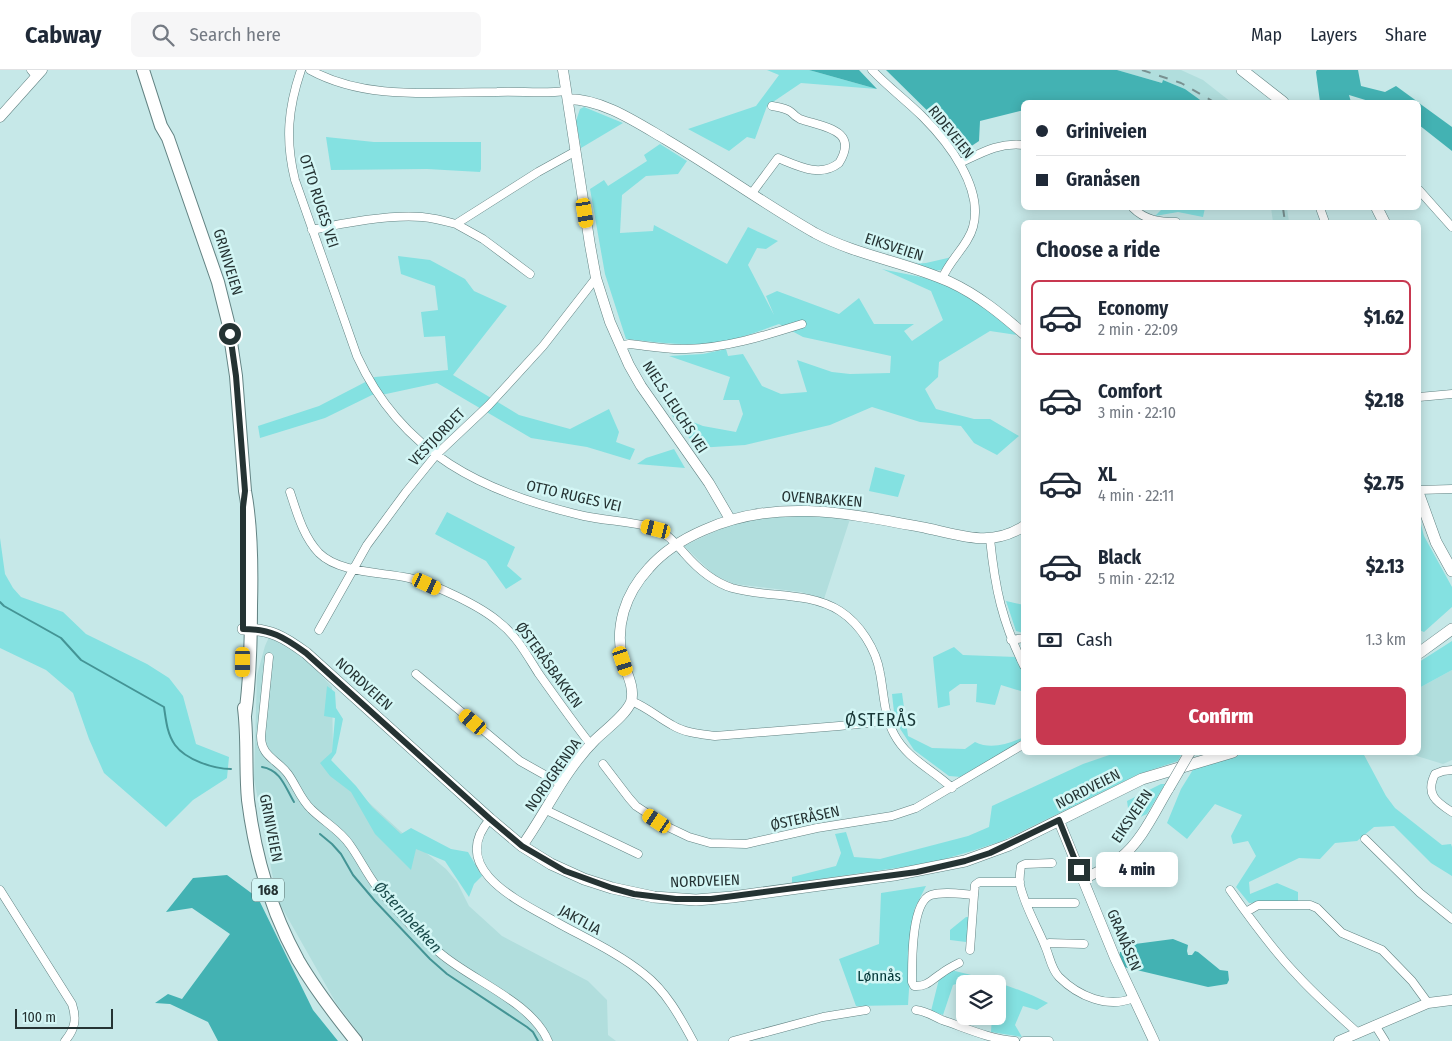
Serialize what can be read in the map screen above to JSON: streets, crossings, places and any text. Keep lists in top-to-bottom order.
{
  "streets": {
    "main road": ["GRINIVEIEN", "NORDVEIEN", "168"],
    "street": [
      "RIDEVEIEN",
      "OTTO RUGES VEI",
      "EIKSVEIEN",
      "NIELS LEUCHS VEI",
      "VESTJORDET",
      "OVENBAKKEN",
      "ØSTERÅSBAKKEN",
      "NORDGRENDA",
      "ØSTERÅSEN",
      "JAKTLIA",
      "GRANÅSEN"
    ]
  },
  "crossings": [
    ["RIDEVEIEN", "EIKSVEIEN"],
    ["OTTO RUGES VEI", "VESTJORDET"],
    ["OTTO RUGES VEI", "OVENBAKKEN"],
    ["OTTO RUGES VEI", "ØSTERÅSEN"],
    ["EIKSVEIEN", "NIELS LEUCHS VEI"],
    ["EIKSVEIEN", "GRANÅSEN"],
    ["GRINIVEIEN", "NORDVEIEN"],
    ["NIELS LEUCHS VEI", "VESTJORDET"],
    ["NIELS LEUCHS VEI", "OVENBAKKEN"],
    ["VESTJORDET", "ØSTERÅSBAKKEN"],
    ["OVENBAKKEN", "NORDGRENDA"],
    ["ØSTERÅSBAKKEN", "NORDGRENDA"],
    ["NORDVEIEN", "NORDGRENDA"],
    ["NORDVEIEN", "JAKTLIA"],
    ["NORDVEIEN", "GRANÅSEN"]
  ],
  "districts": ["ØSTERÅS"],
  "water": ["Østernbekken"],
  "parks": ["Lønnås"],
  "scale_bar": "100 m",
  "page": {
    "header": "Cabway",
    "search": "Search here",
    "nav": ["Map", "Layers", "Share"],
    "banner": ["Griniveien", "Granåsen"],
    "heading": "Choose a ride",
    "list": [
      {
        "name": "Economy",
        "note": "2 min · 22:09",
        "value": "$1.62"
      },
      {
        "name": "Comfort",
        "note": "3 min · 22:10",
        "value": "$2.18"
      },
      {
        "name": "XL",
        "note": "4 min · 22:11",
        "value": "$2.75"
      },
      {
        "name": "Black",
        "note": "5 min · 22:12",
        "value": "$2.13"
      }
    ],
    "pay": ["Cash", "1.3 km"],
    "buttons": "Confirm",
    "bubble": "4 min",
    "scale": "100 m"
  }
}
